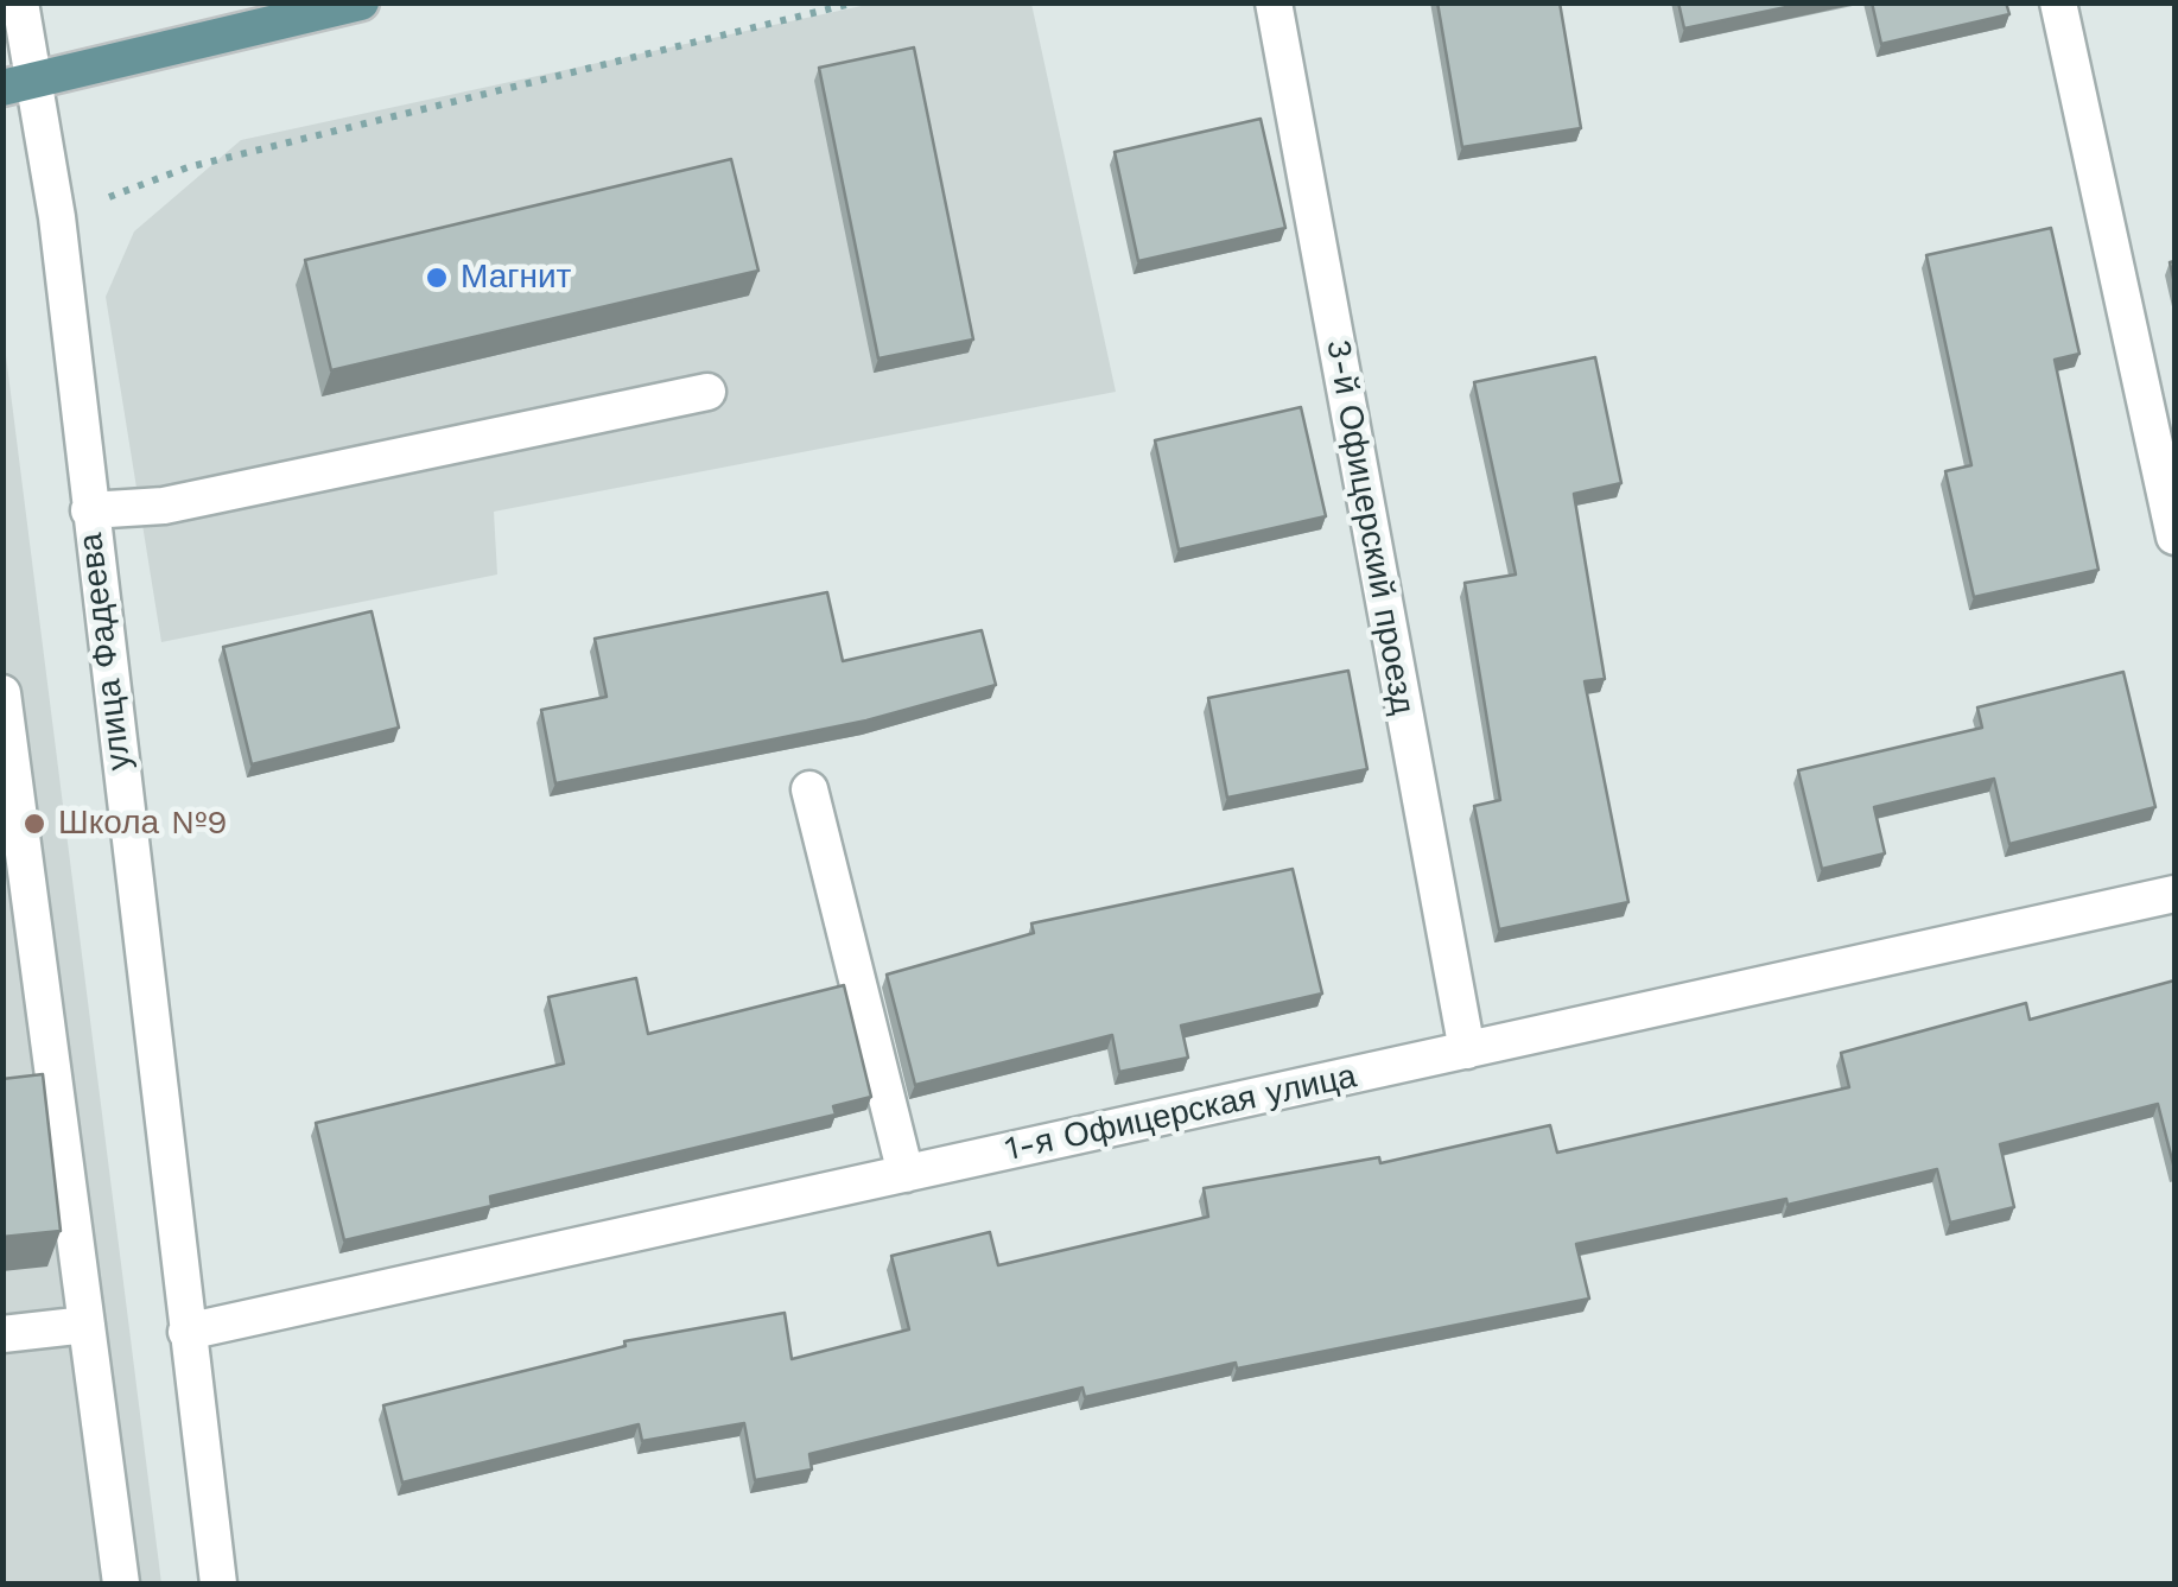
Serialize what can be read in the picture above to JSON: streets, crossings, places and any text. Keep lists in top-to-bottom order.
{
  "streets": {
    "street": ["3-й Офицерский проезд", "улица Фадеева", "1-я Офицерская улица"]
  },
  "crossings": [
    ["3-й Офицерский проезд", "1-я Офицерская улица"],
    ["улица Фадеева", "1-я Офицерская улица"]
  ],
  "places": ["Магнит", "Школа №9"]
}
